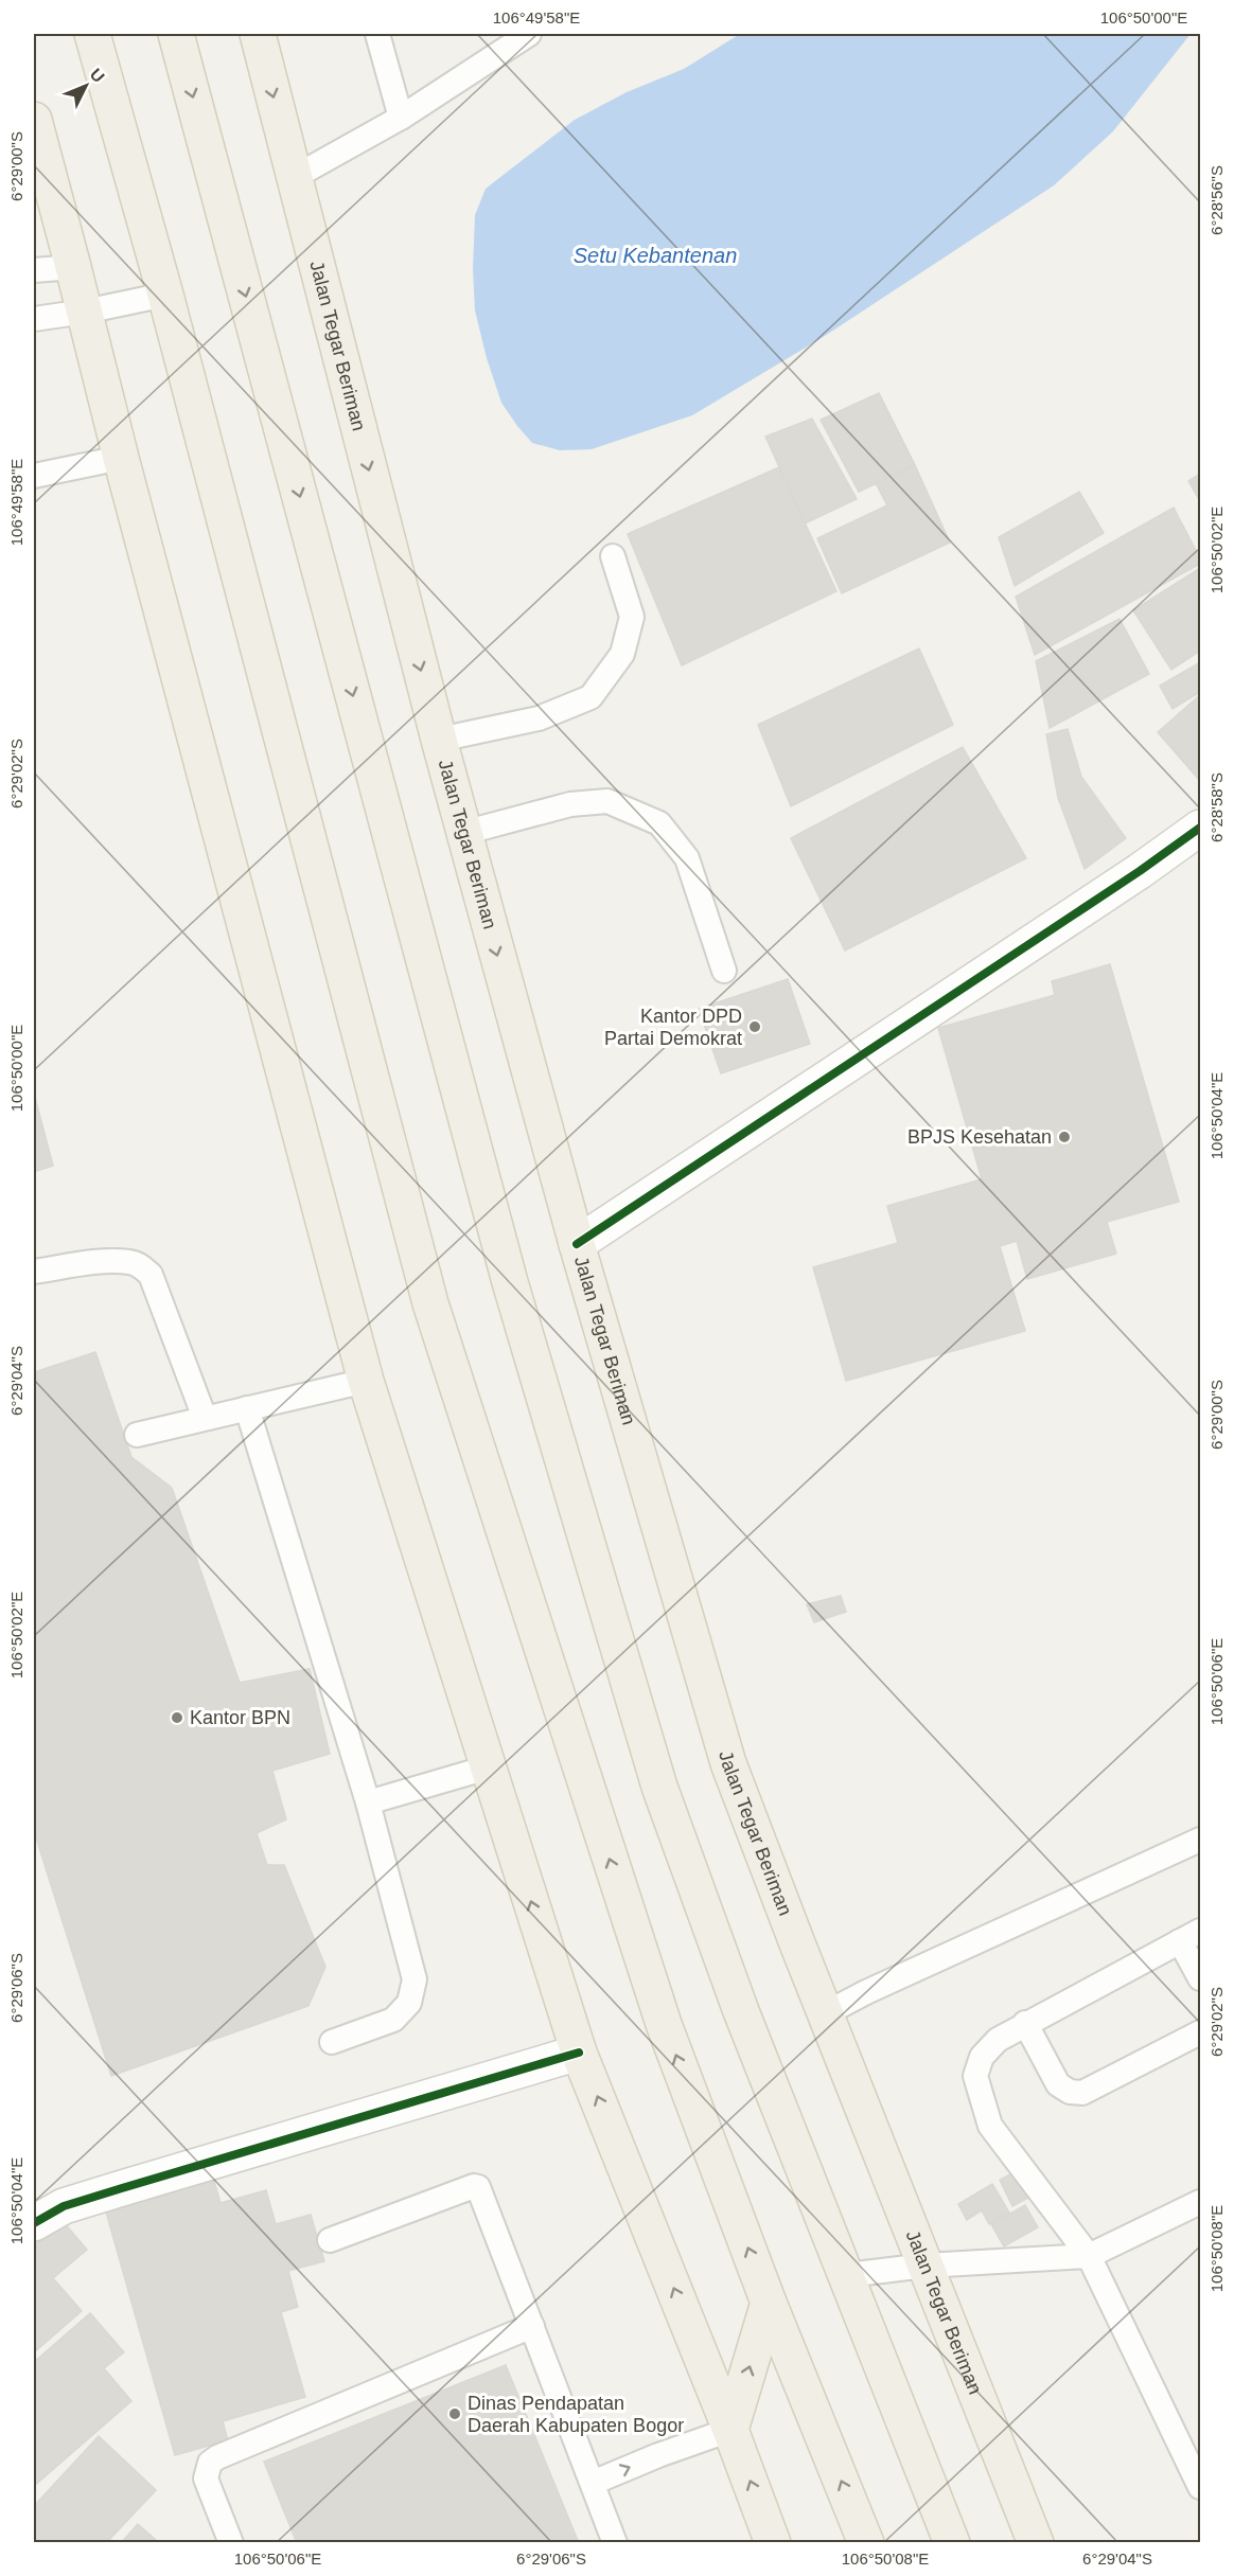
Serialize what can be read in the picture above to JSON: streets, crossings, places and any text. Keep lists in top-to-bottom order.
{
  "streets": {
    "main road": ["Jalan Tegar Beriman"]
  },
  "water": ["Setu Kebantenan"],
  "places": [
    "Kantor DPD Partai Demokrat",
    "BPJS Kesehatan",
    "Kantor BPN",
    "Dinas Pendapatan Daerah Kabupaten Bogor"
  ],
  "north": "top right",
  "coordinates": [
    "106°49'58\"E",
    "106°50'00\"E",
    "6°29'00\"S",
    "6°28'56\"S",
    "106°50'02\"E",
    "6°29'02\"S",
    "6°28'58\"S",
    "106°50'04\"E",
    "6°29'04\"S",
    "106°50'06\"E",
    "6°29'06\"S",
    "106°50'08\"E"
  ]
}
